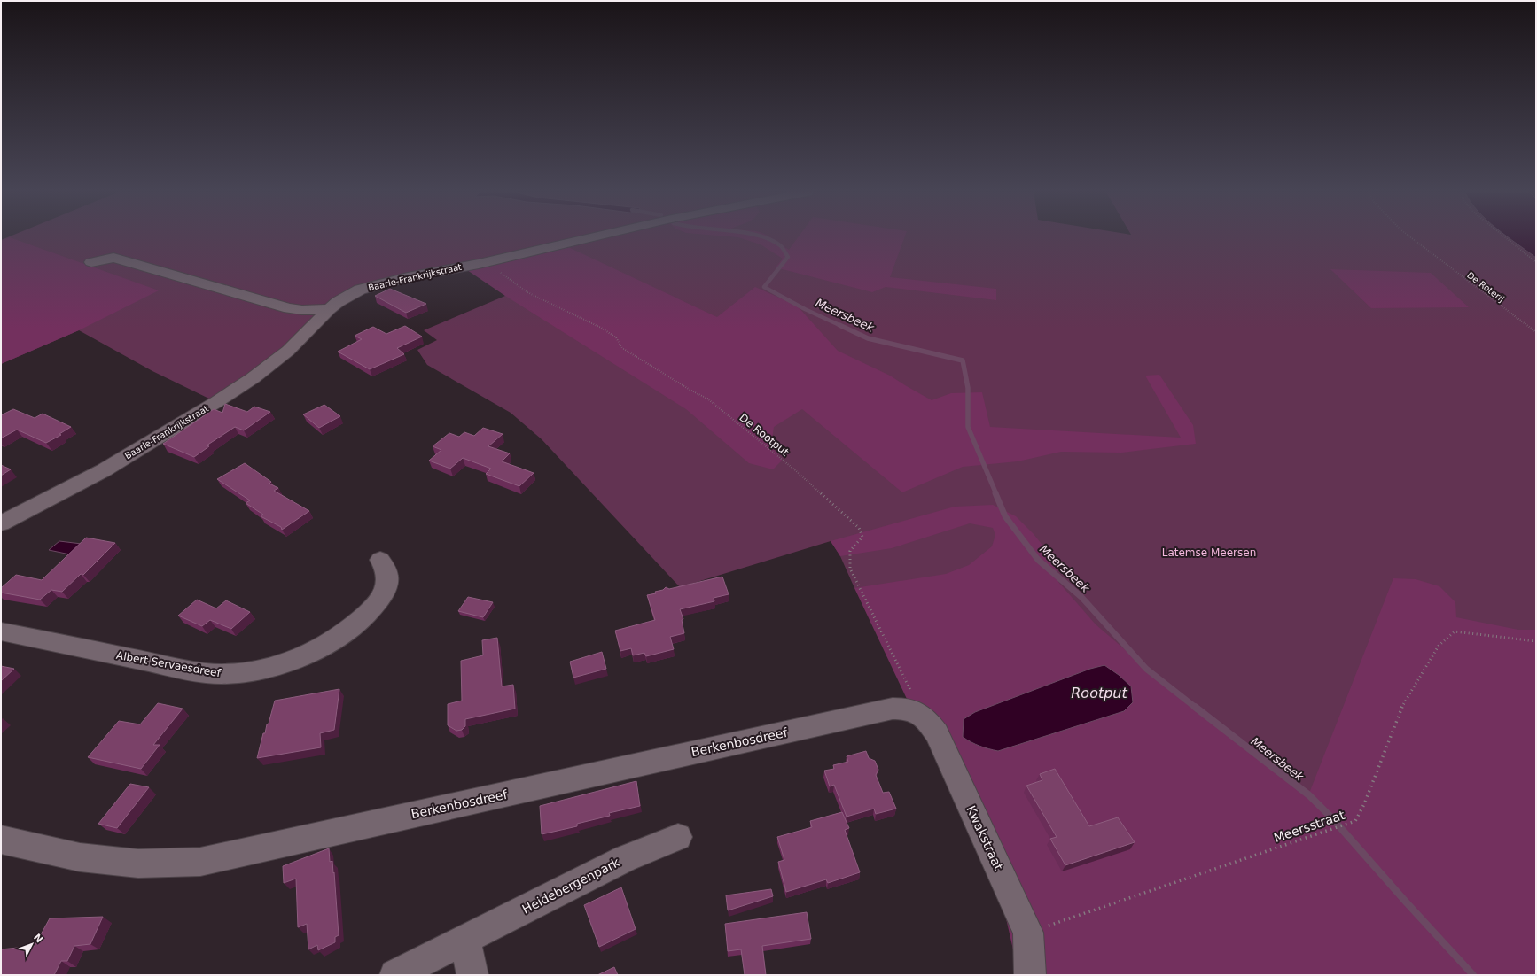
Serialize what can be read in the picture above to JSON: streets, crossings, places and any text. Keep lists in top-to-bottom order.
{
  "streets": {
    "street": [
      "Baarle-Frankrijkstraat",
      "Albert Servaesdreef",
      "Berkenbosdreef",
      "Kwakstraat",
      "Heidebergenpark"
    ],
    "path": ["De Roterij", "De Rootput", "Meersstraat"]
  },
  "crossings": [
    ["Baarle-Frankrijkstraat", "De Rootput"],
    ["De Rootput", "Berkenbosdreef"],
    ["De Rootput", "Kwakstraat"],
    ["Berkenbosdreef", "Kwakstraat"],
    ["Meersstraat", "Kwakstraat"]
  ],
  "water": ["Meersbeek", "Rootput"],
  "parks": ["Latemse Meersen"],
  "north": "top right"
}
